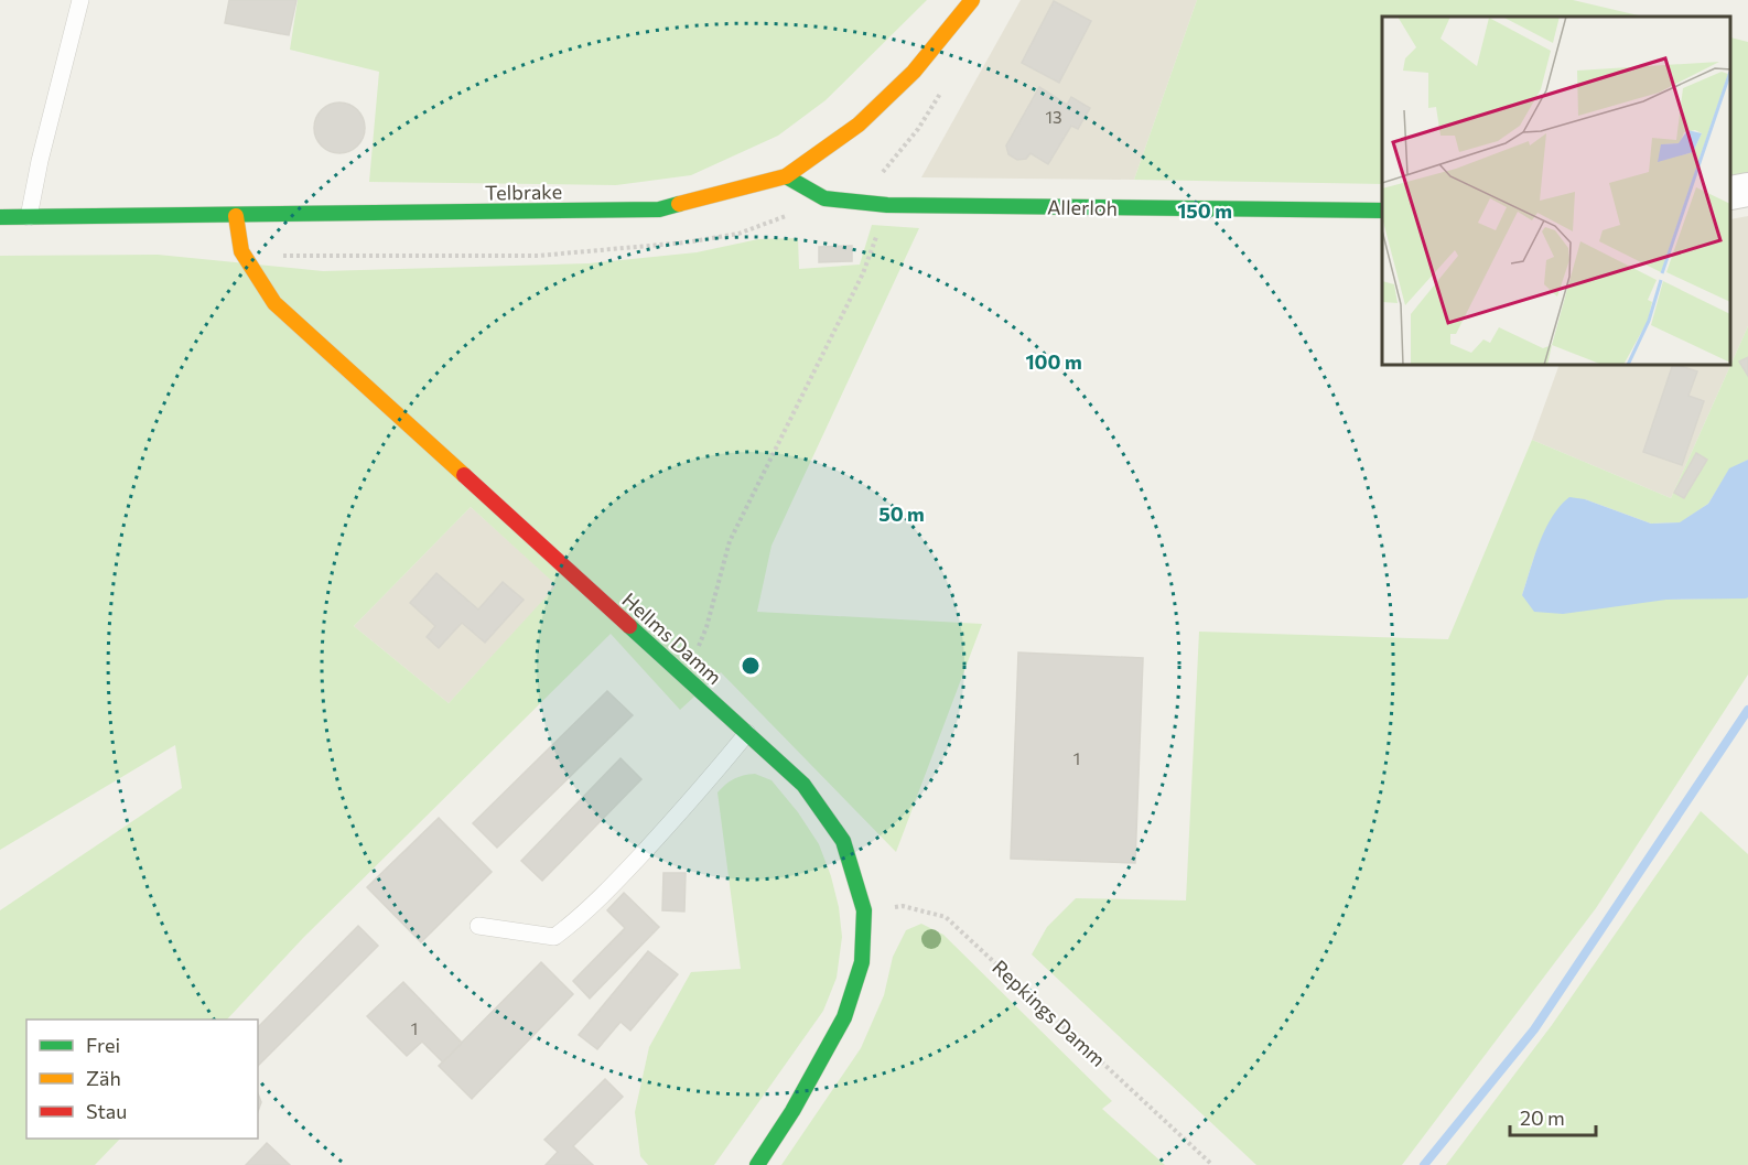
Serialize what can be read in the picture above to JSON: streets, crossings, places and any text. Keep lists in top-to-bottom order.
{
  "streets": {
    "street": ["Telbrake", "Allerloh", "Hellms Damm"],
    "path": ["Repkings Damm"]
  },
  "crossings": [
    ["Telbrake", "Allerloh"],
    ["Telbrake", "Hellms Damm"],
    ["Hellms Damm", "Repkings Damm"]
  ],
  "house_numbers": ["13", "1", "1"],
  "legend": ["Frei", "Zäh", "Stau"],
  "scale_bar": "20 m",
  "rings": ["150 m", "100 m", "50 m"]
}
